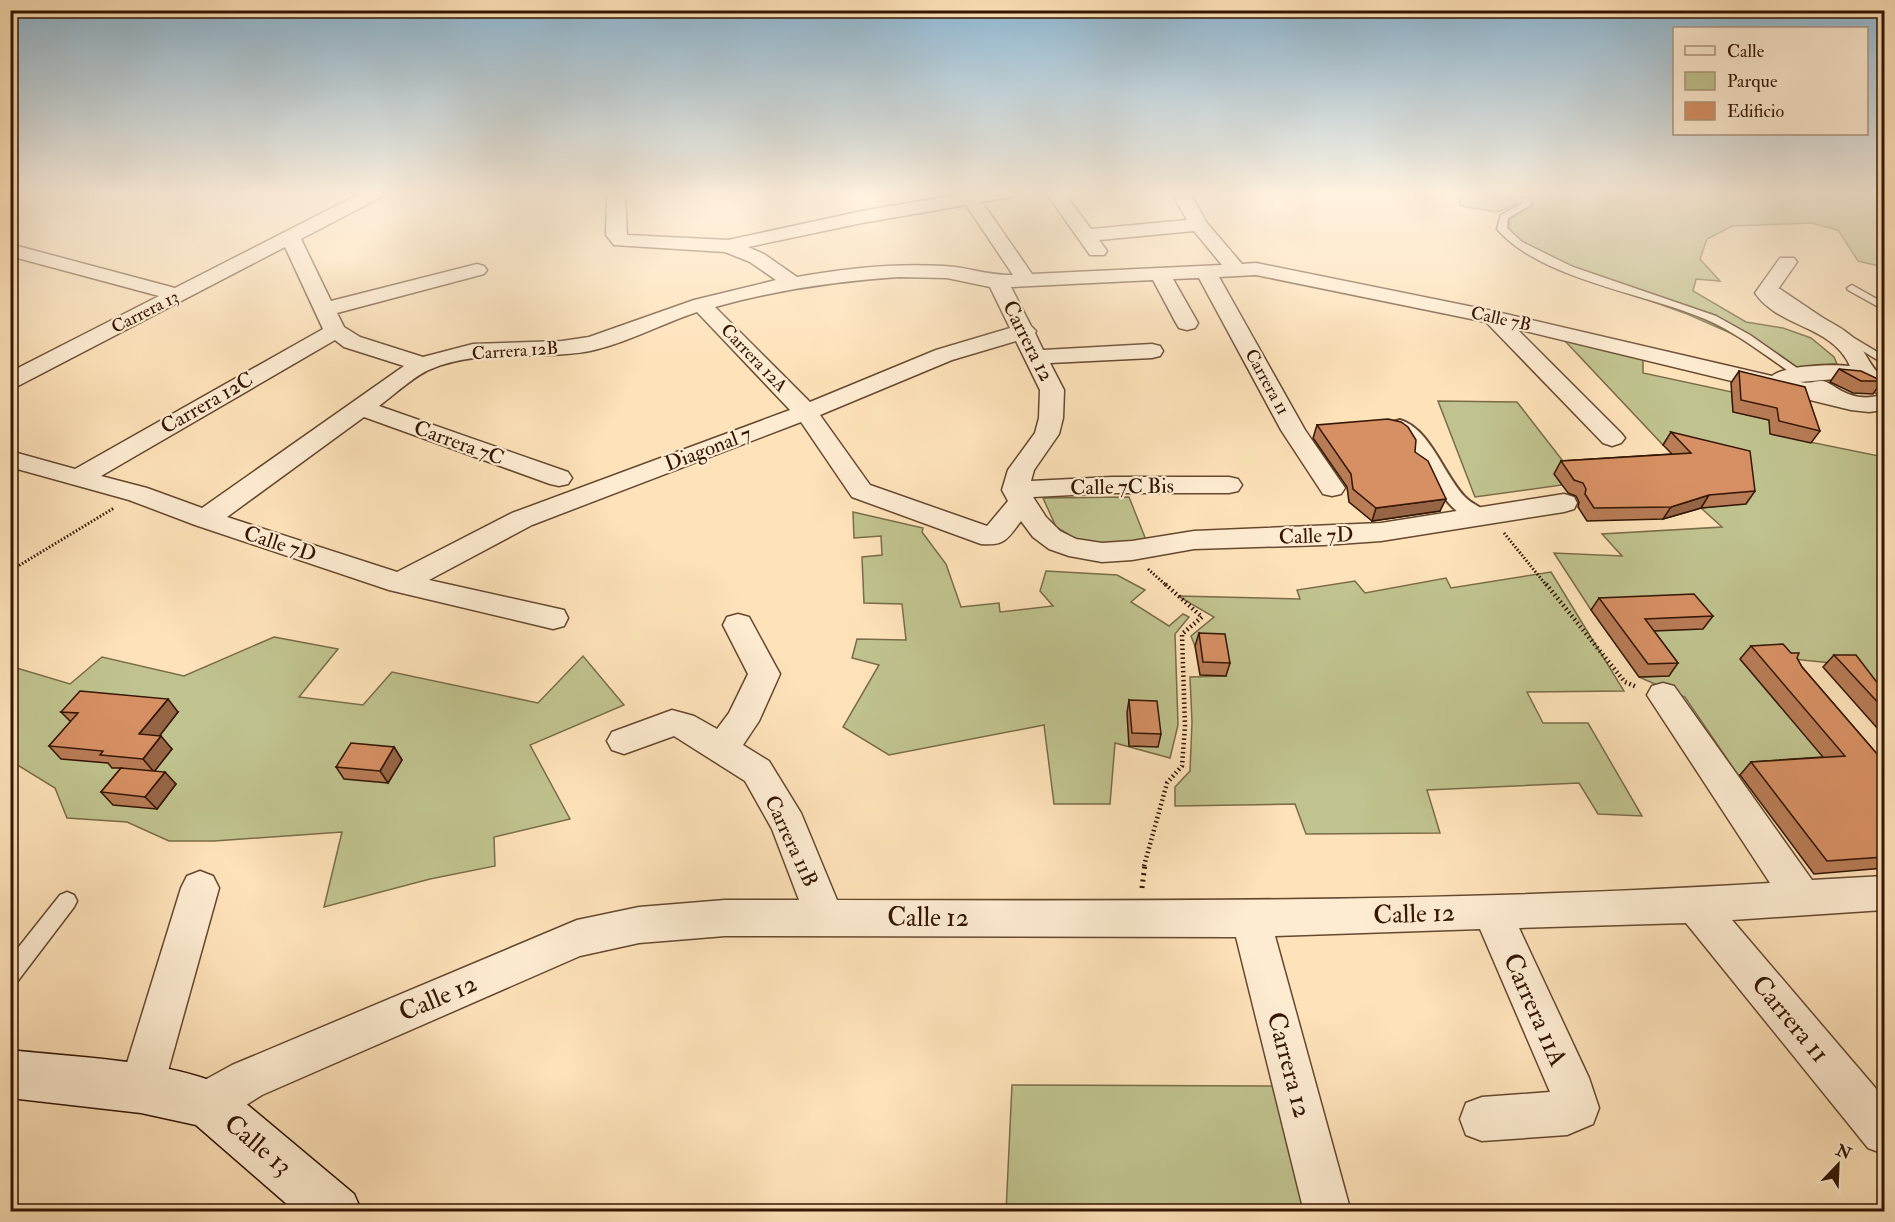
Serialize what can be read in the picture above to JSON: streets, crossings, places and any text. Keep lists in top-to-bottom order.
{
  "streets": {
    "main road": ["Calle 13"],
    "street": [
      "Carrera 13",
      "Calle 7B",
      "Carrera 12",
      "Carrera 12B",
      "Carrera 12A",
      "Carrera 11",
      "Carrera 12C",
      "Carrera 7C",
      "Diagonal 7",
      "Calle 7C Bis",
      "Calle 7D",
      "Carrera 11B",
      "Calle 12",
      "Carrera 11A"
    ]
  },
  "crossings": [
    ["Calle 7B", "Carrera 12"],
    ["Calle 7B", "Carrera 12B"],
    ["Calle 7B", "Carrera 11"],
    ["Carrera 12", "Carrera 12B"],
    ["Carrera 12", "Carrera 12A"],
    ["Carrera 12", "Diagonal 7"],
    ["Carrera 12", "Calle 7C Bis"],
    ["Carrera 12", "Calle 7D"],
    ["Carrera 12", "Calle 12"],
    ["Carrera 12B", "Carrera 12A"],
    ["Carrera 12B", "Carrera 7C"],
    ["Carrera 12B", "Calle 7D"],
    ["Carrera 12A", "Diagonal 7"],
    ["Carrera 11", "Calle 12"],
    ["Carrera 12C", "Calle 7D"],
    ["Diagonal 7", "Calle 7D"],
    ["Calle 7C Bis", "Calle 7D"],
    ["Carrera 11B", "Calle 12"],
    ["Calle 12", "Carrera 11A"],
    ["Calle 12", "Calle 13"]
  ],
  "legend": ["Calle", "Parque", "Edificio"],
  "north": "top right"
}
